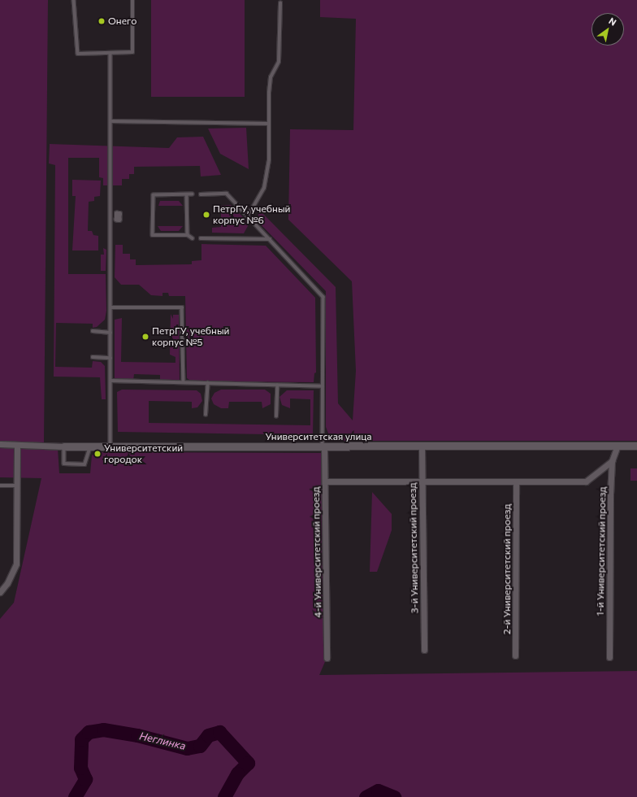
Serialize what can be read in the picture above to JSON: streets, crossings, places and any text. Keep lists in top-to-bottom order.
{
  "streets": {
    "street": [
      "Университетская улица",
      "3-й Университетский проезд",
      "1-й Университетский проезд",
      "4-й Университетский проезд",
      "2-й Университетский проезд"
    ]
  },
  "crossings": [
    ["Университетская улица", "3-й Университетский проезд"],
    ["Университетская улица", "1-й Университетский проезд"],
    ["Университетская улица", "4-й Университетский проезд"]
  ],
  "water": ["Неглинка"],
  "places": [
    "Онего",
    "ПетрГУ, учебный корпус №6",
    "ПетрГУ, учебный корпус №5",
    "Университетский городок"
  ],
  "north": "top right"
}
